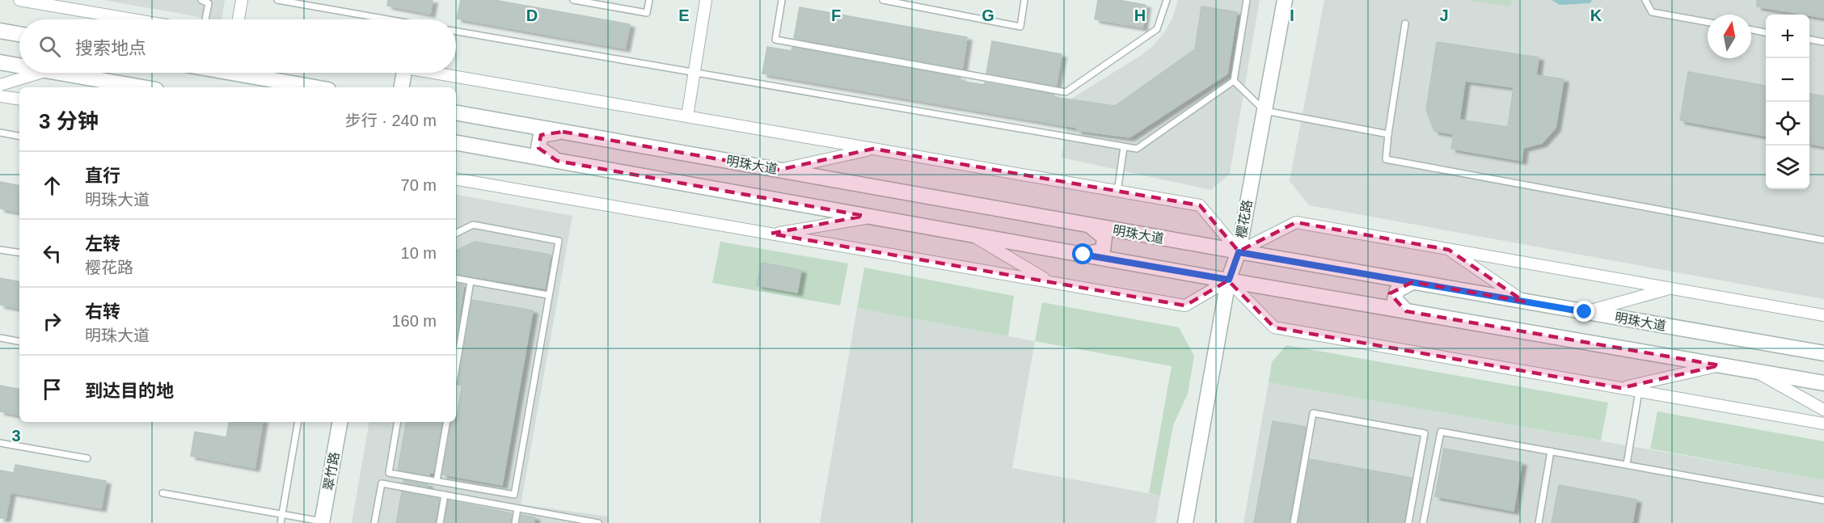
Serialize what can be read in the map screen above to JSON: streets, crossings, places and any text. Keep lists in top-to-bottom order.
{
  "streets": {
    "main road": ["明珠大道", "樱花路", "翠竹路"]
  },
  "crossings": [
    ["明珠大道", "樱花路"]
  ],
  "north": "top",
  "page": {
    "map_buttons": ["+", "−"],
    "search": "搜索地点",
    "heading": ["3 分钟", "步行 · 240 m"],
    "list": [
      ["直行", "明珠大道", "70 m"],
      ["左转", "樱花路", "10 m"],
      ["右转", "明珠大道", "160 m"],
      "到达目的地"
    ]
  },
  "grid": {
    "columns": [
      "D",
      "E",
      "F",
      "G",
      "H",
      "I",
      "J",
      "K"
    ],
    "rows": ["3"]
  }
}
